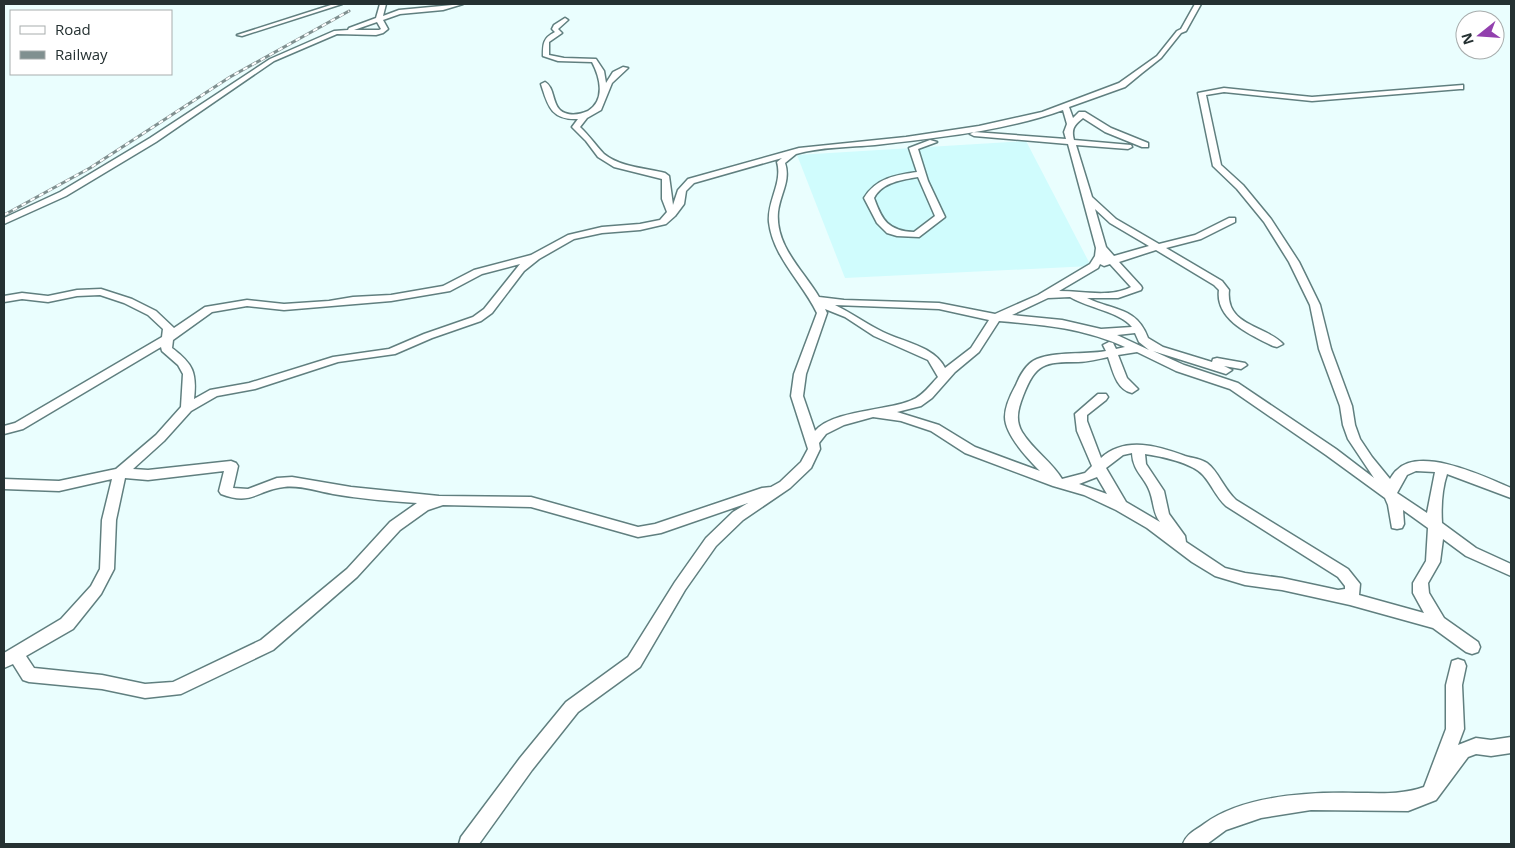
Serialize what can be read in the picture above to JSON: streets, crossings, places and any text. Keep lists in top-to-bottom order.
{
  "legend": ["Road", "Railway"],
  "north": "left"
}
